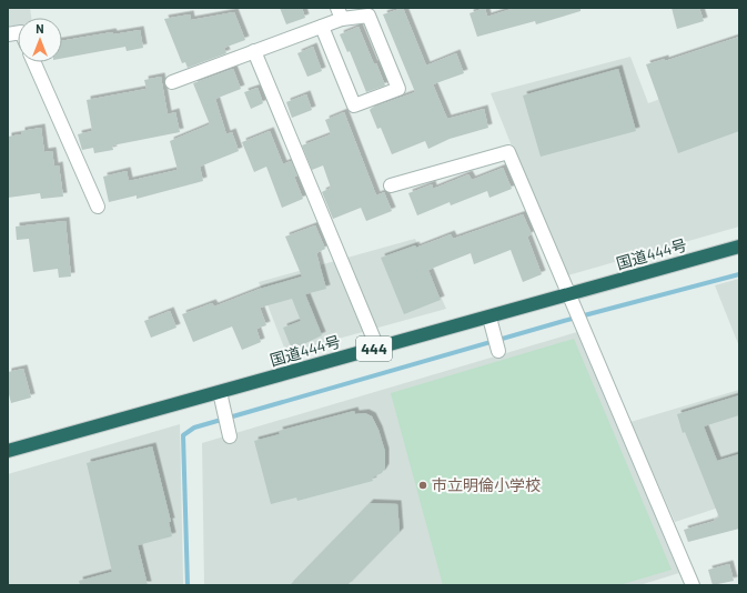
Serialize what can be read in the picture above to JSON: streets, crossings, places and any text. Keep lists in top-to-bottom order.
{
  "streets": {
    "highway": ["国道444号", "444"]
  },
  "places": ["市立明倫小学校"],
  "north": "top"
}
